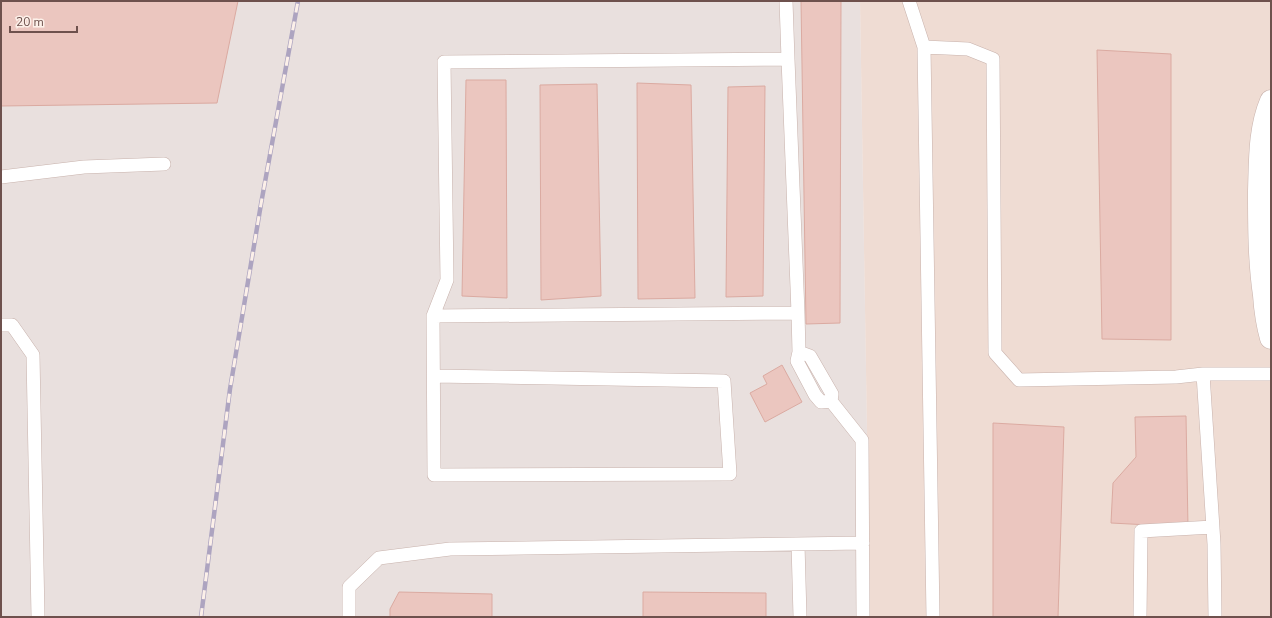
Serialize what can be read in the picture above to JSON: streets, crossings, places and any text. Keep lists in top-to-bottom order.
{
  "scale_bar": "20 m"
}
